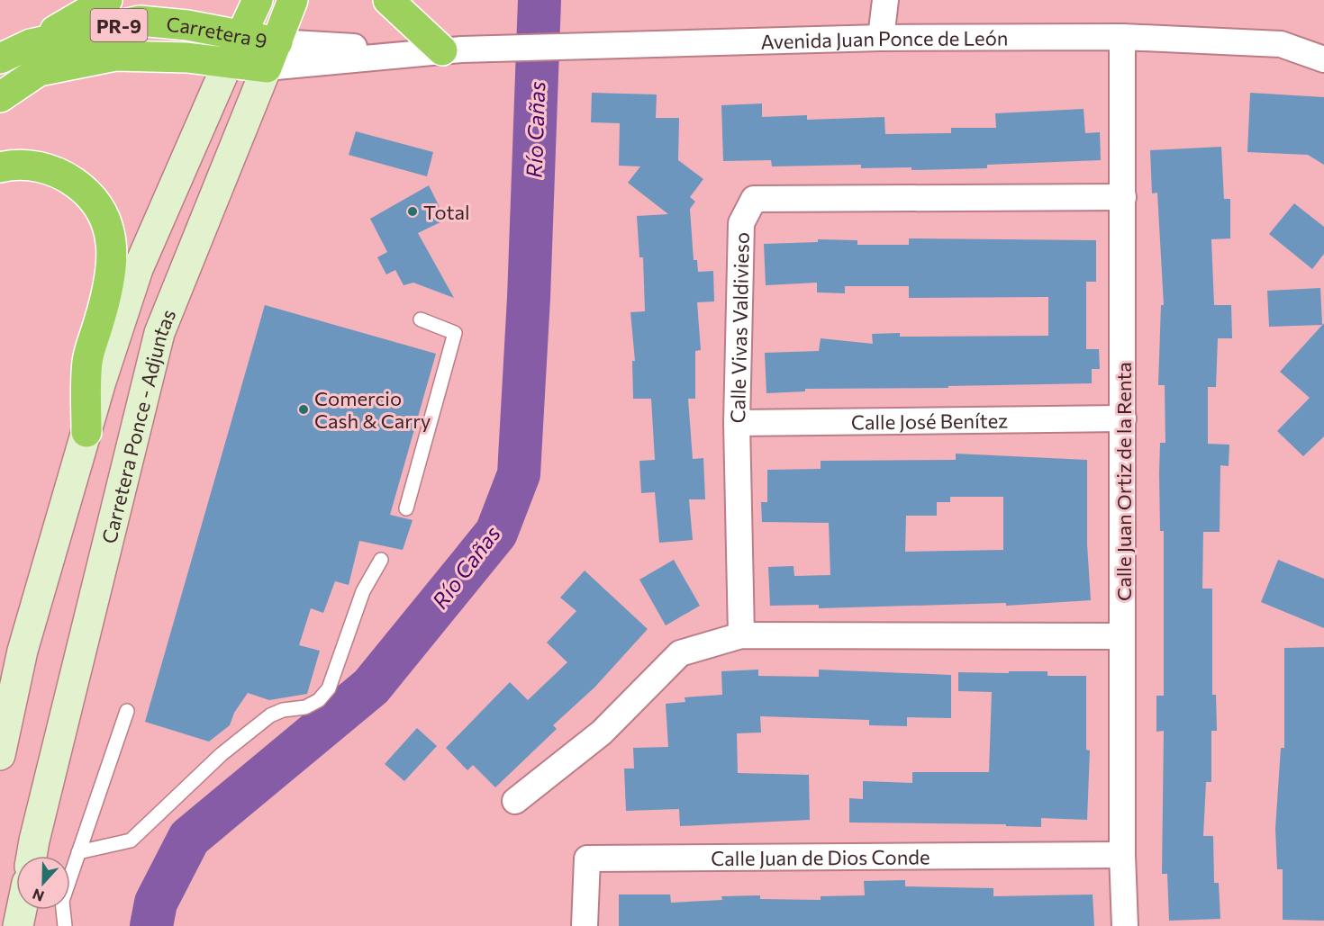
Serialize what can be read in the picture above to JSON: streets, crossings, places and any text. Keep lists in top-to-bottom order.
{
  "streets": {
    "highway": ["PR-9", "Carretera 9", "Carretera Ponce - Adjuntas"],
    "street": [
      "Avenida Juan Ponce de León",
      "Calle Vivas Valdivieso",
      "Calle José Benítez",
      "Calle Juan Ortiz de la Renta",
      "Calle Juan de Dios Conde"
    ]
  },
  "crossings": [
    ["Carretera 9", "Avenida Juan Ponce de León"],
    ["Carretera 9", "Carretera Ponce - Adjuntas"],
    ["Avenida Juan Ponce de León", "Carretera Ponce - Adjuntas"],
    ["Avenida Juan Ponce de León", "Calle Juan Ortiz de la Renta"],
    ["Calle Vivas Valdivieso", "Calle José Benítez"],
    ["Calle Vivas Valdivieso", "Calle Juan Ortiz de la Renta"],
    ["Calle José Benítez", "Calle Juan Ortiz de la Renta"],
    ["Calle Juan Ortiz de la Renta", "Calle Juan de Dios Conde"]
  ],
  "water": ["Río Cañas"],
  "places": ["Total", "Comercio Cash & Carry"],
  "north": "bottom"
}
